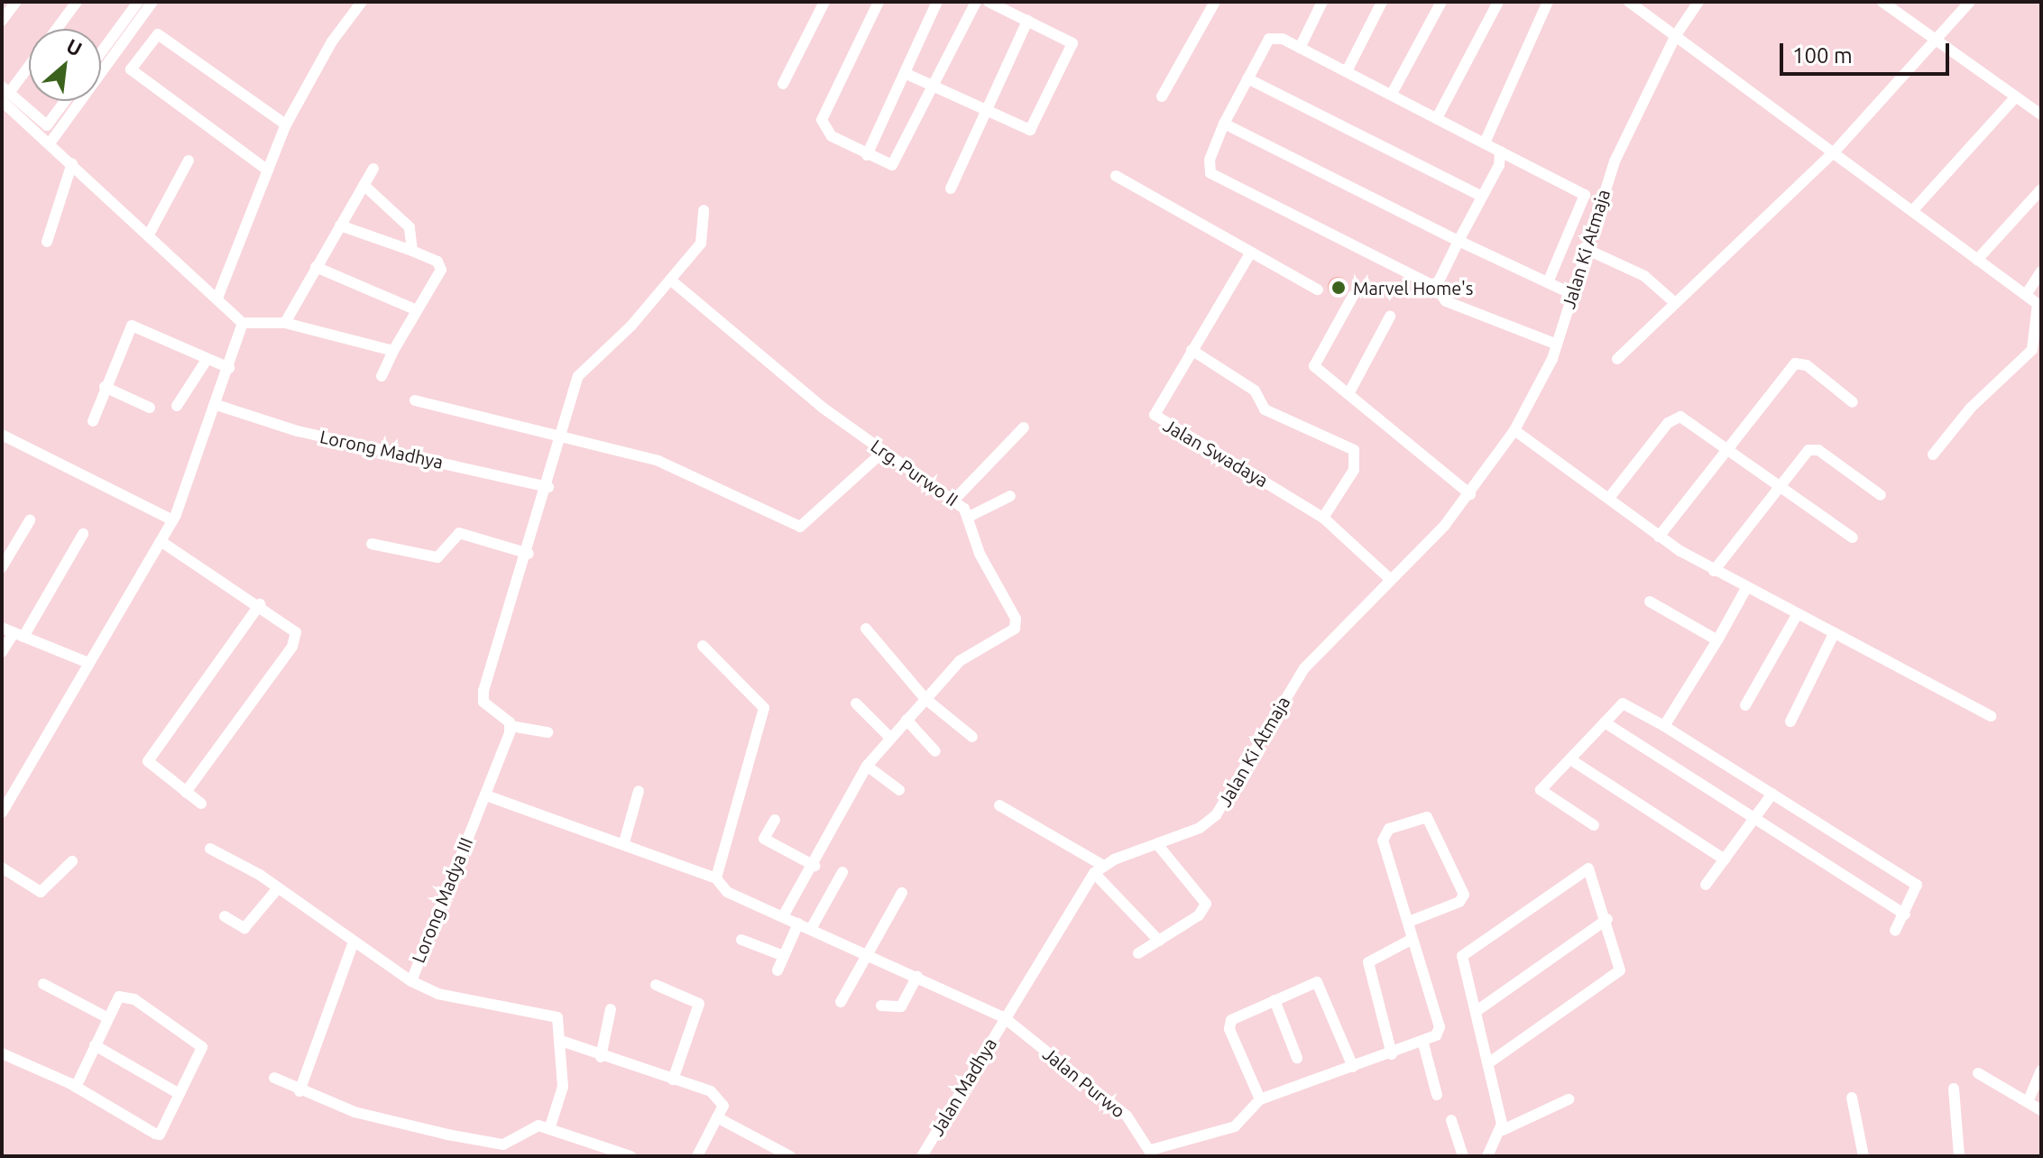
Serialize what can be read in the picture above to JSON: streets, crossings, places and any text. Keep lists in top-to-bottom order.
{
  "streets": {
    "street": [
      "Jalan Ki Atmaja",
      "Lorong Madhya",
      "Jalan Swadaya",
      "Lrg. Purwo II",
      "Lorong Madya III",
      "Jalan Purwo",
      "Jalan Madhya"
    ]
  },
  "crossings": [
    ["Jalan Ki Atmaja", "Jalan Swadaya"],
    ["Jalan Purwo", "Jalan Madhya"]
  ],
  "places": ["Marvel Home's"],
  "scale_bar": "100 m",
  "north": "top right"
}
